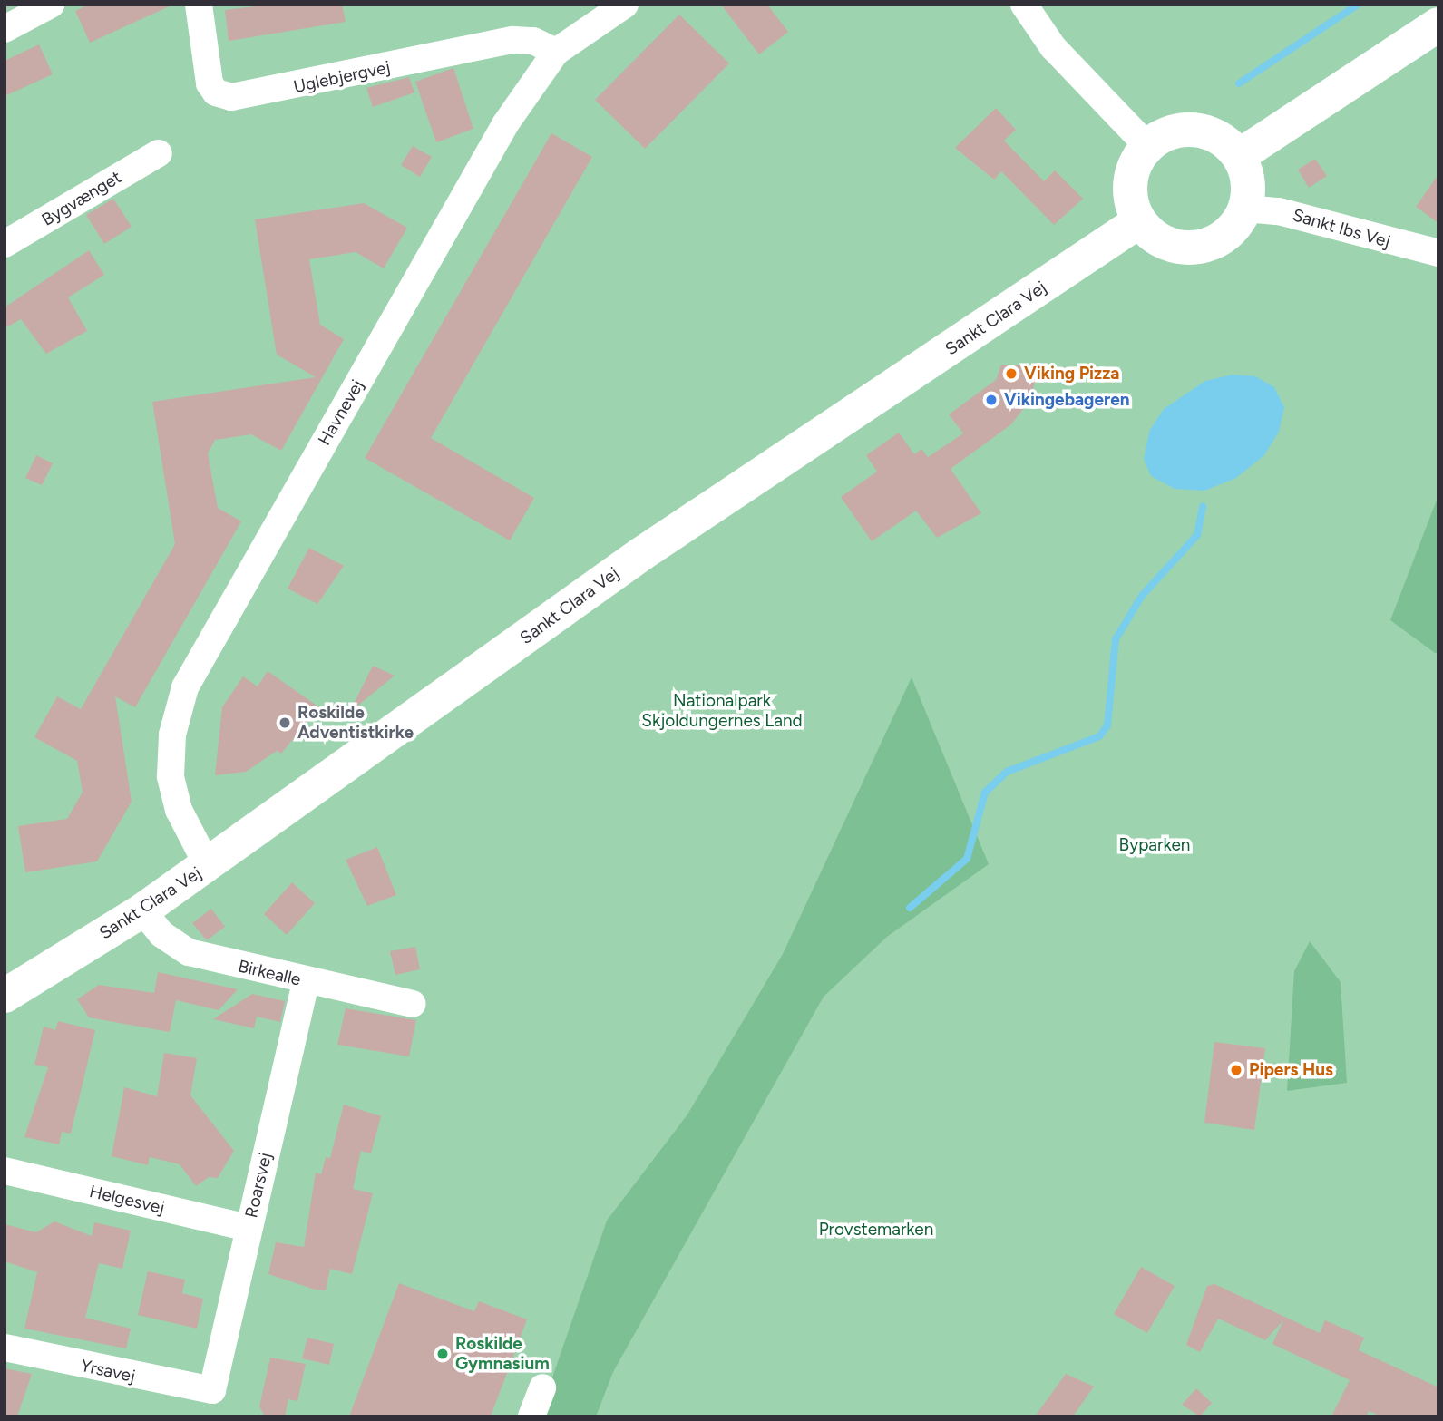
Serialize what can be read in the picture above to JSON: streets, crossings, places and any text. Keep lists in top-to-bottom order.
{
  "streets": {
    "main road": ["Sankt Clara Vej"],
    "street": [
      "Uglebjergvej",
      "Bygvænget",
      "Sankt Ibs Vej",
      "Havnevej",
      "Birkealle",
      "Roarsvej",
      "Helgesvej",
      "Yrsavej"
    ]
  },
  "crossings": [
    ["Uglebjergvej", "Havnevej"],
    ["Sankt Ibs Vej", "Sankt Clara Vej"],
    ["Sankt Clara Vej", "Havnevej"],
    ["Sankt Clara Vej", "Birkealle"],
    ["Birkealle", "Roarsvej"],
    ["Roarsvej", "Helgesvej"],
    ["Roarsvej", "Yrsavej"]
  ],
  "parks": ["Nationalpark Skjoldungernes Land", "Byparken", "Provstemarken"],
  "places": [
    "Viking Pizza",
    "Vikingebageren",
    "Roskilde Adventistkirke",
    "Pipers Hus",
    "Roskilde Gymnasium"
  ]
}
